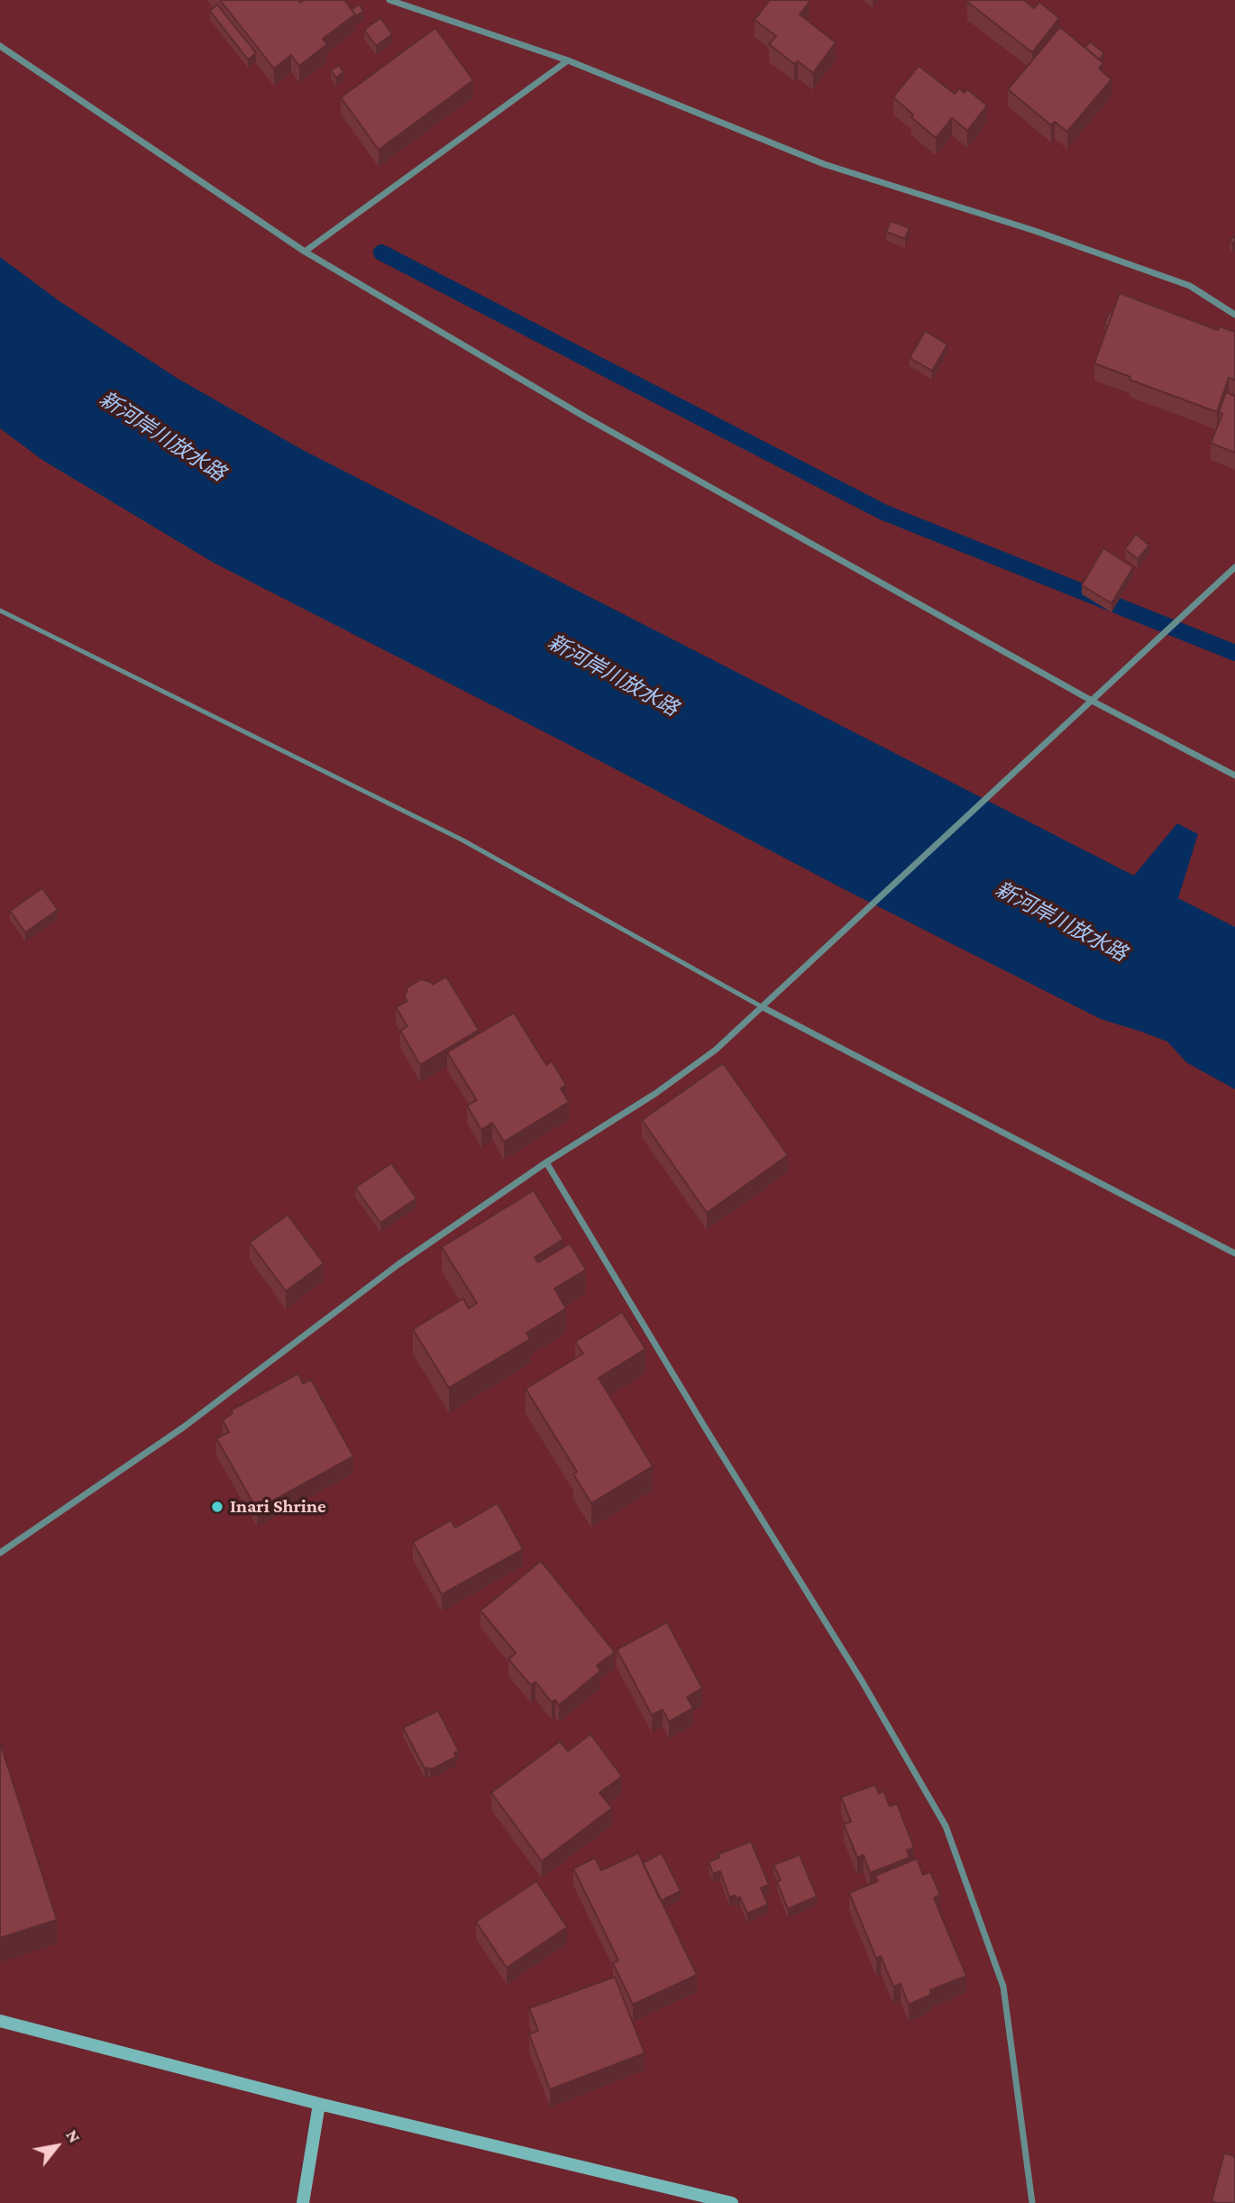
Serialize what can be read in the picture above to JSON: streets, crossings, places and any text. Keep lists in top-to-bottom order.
{
  "water": ["新河岸川放水路"],
  "places": ["Inari Shrine"],
  "north": "top right"
}
